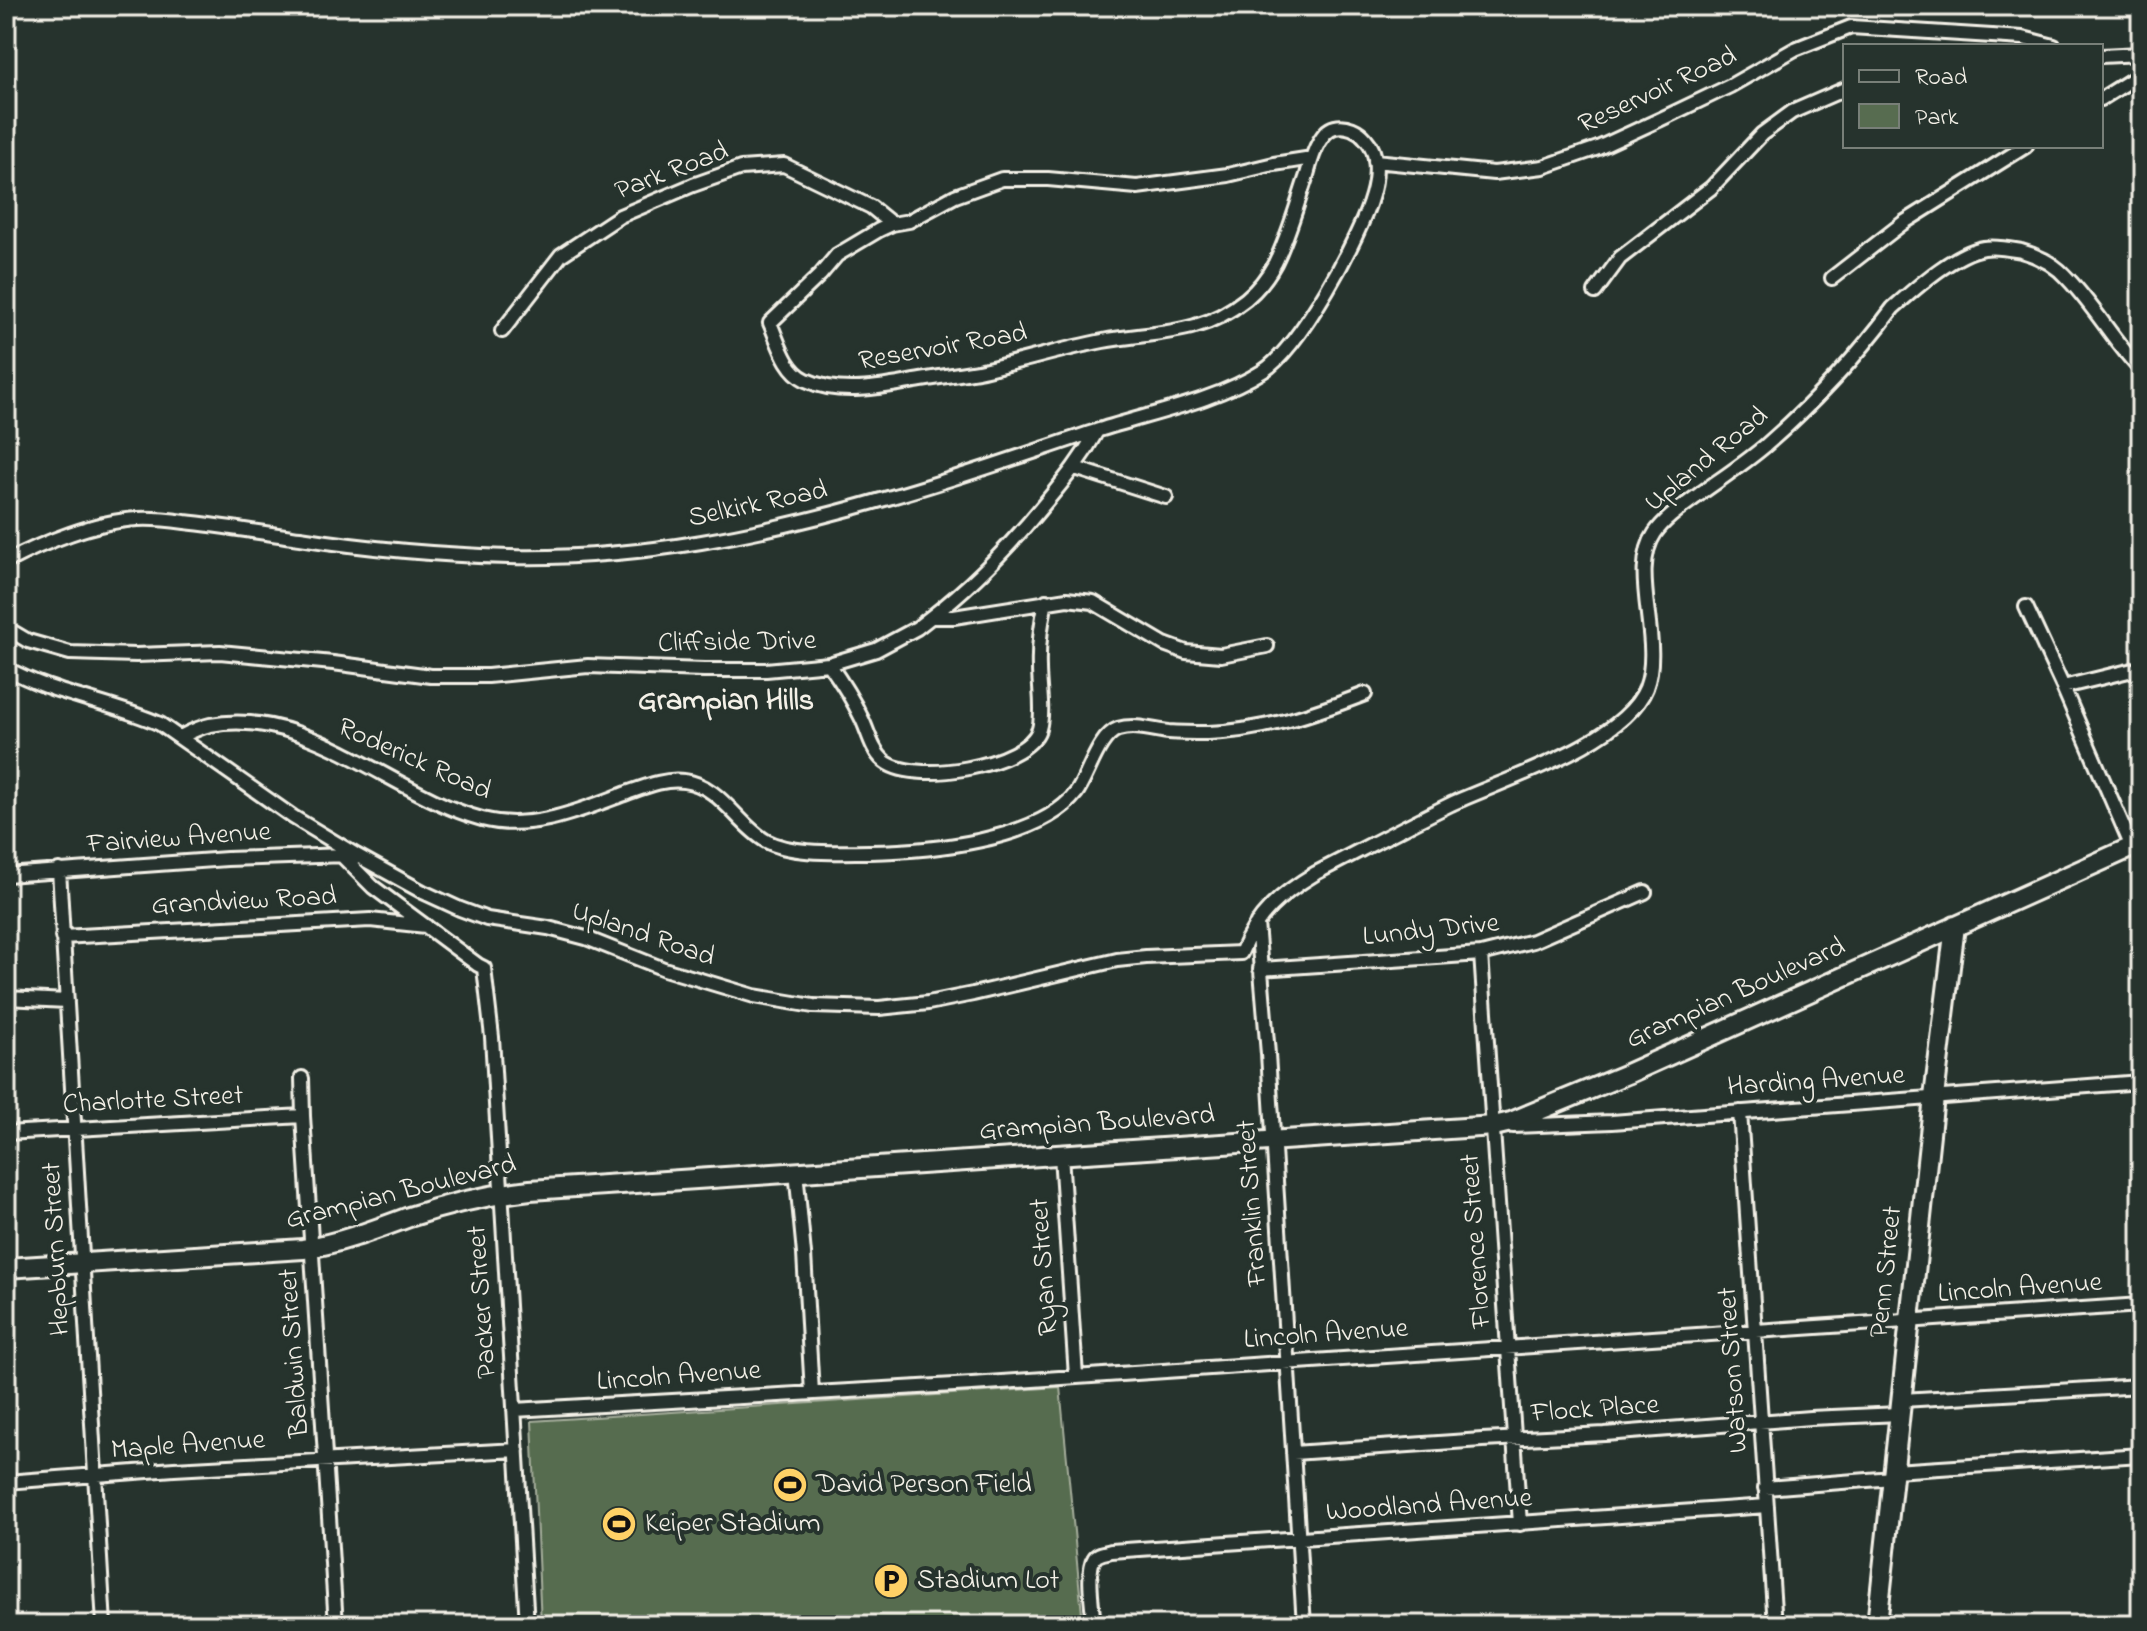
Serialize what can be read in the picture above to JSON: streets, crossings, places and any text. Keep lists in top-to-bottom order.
{
  "streets": {
    "street": [
      "Reservoir Road",
      "Park Road",
      "Upland Road",
      "Selkirk Road",
      "Cliffside Drive",
      "Roderick Road",
      "Fairview Avenue",
      "Grandview Road",
      "Lundy Drive",
      "Grampian Boulevard",
      "Harding Avenue",
      "Charlotte Street",
      "Franklin Street",
      "Florence Street",
      "Hepburn Street",
      "Ryan Street",
      "Penn Street",
      "Lincoln Avenue",
      "Packer Street",
      "Baldwin Street",
      "Watson Street",
      "Flock Place",
      "Maple Avenue",
      "Woodland Avenue"
    ]
  },
  "crossings": [
    ["Reservoir Road", "Park Road"],
    ["Reservoir Road", "Selkirk Road"],
    ["Upland Road", "Roderick Road"],
    ["Upland Road", "Fairview Avenue"],
    ["Fairview Avenue", "Hepburn Street"],
    ["Fairview Avenue", "Packer Street"],
    ["Grandview Road", "Hepburn Street"],
    ["Grandview Road", "Packer Street"],
    ["Lundy Drive", "Franklin Street"],
    ["Lundy Drive", "Florence Street"],
    ["Grampian Boulevard", "Harding Avenue"],
    ["Grampian Boulevard", "Franklin Street"],
    ["Grampian Boulevard", "Florence Street"],
    ["Grampian Boulevard", "Hepburn Street"],
    ["Grampian Boulevard", "Ryan Street"],
    ["Grampian Boulevard", "Penn Street"],
    ["Grampian Boulevard", "Packer Street"],
    ["Grampian Boulevard", "Baldwin Street"],
    ["Harding Avenue", "Florence Street"],
    ["Harding Avenue", "Penn Street"],
    ["Harding Avenue", "Watson Street"],
    ["Charlotte Street", "Hepburn Street"],
    ["Charlotte Street", "Baldwin Street"],
    ["Franklin Street", "Lincoln Avenue"],
    ["Franklin Street", "Flock Place"],
    ["Franklin Street", "Woodland Avenue"],
    ["Florence Street", "Lincoln Avenue"],
    ["Florence Street", "Flock Place"],
    ["Florence Street", "Woodland Avenue"],
    ["Hepburn Street", "Maple Avenue"],
    ["Ryan Street", "Lincoln Avenue"],
    ["Penn Street", "Lincoln Avenue"],
    ["Penn Street", "Flock Place"],
    ["Lincoln Avenue", "Packer Street"],
    ["Lincoln Avenue", "Watson Street"],
    ["Packer Street", "Maple Avenue"],
    ["Baldwin Street", "Maple Avenue"],
    ["Watson Street", "Flock Place"],
    ["Watson Street", "Woodland Avenue"]
  ],
  "districts": ["Grampian Hills"],
  "places": {
    "sports": ["David Person Field", "Keiper Stadium"],
    "parking": ["Stadium Lot"]
  },
  "legend": ["Road", "Park"]
}
